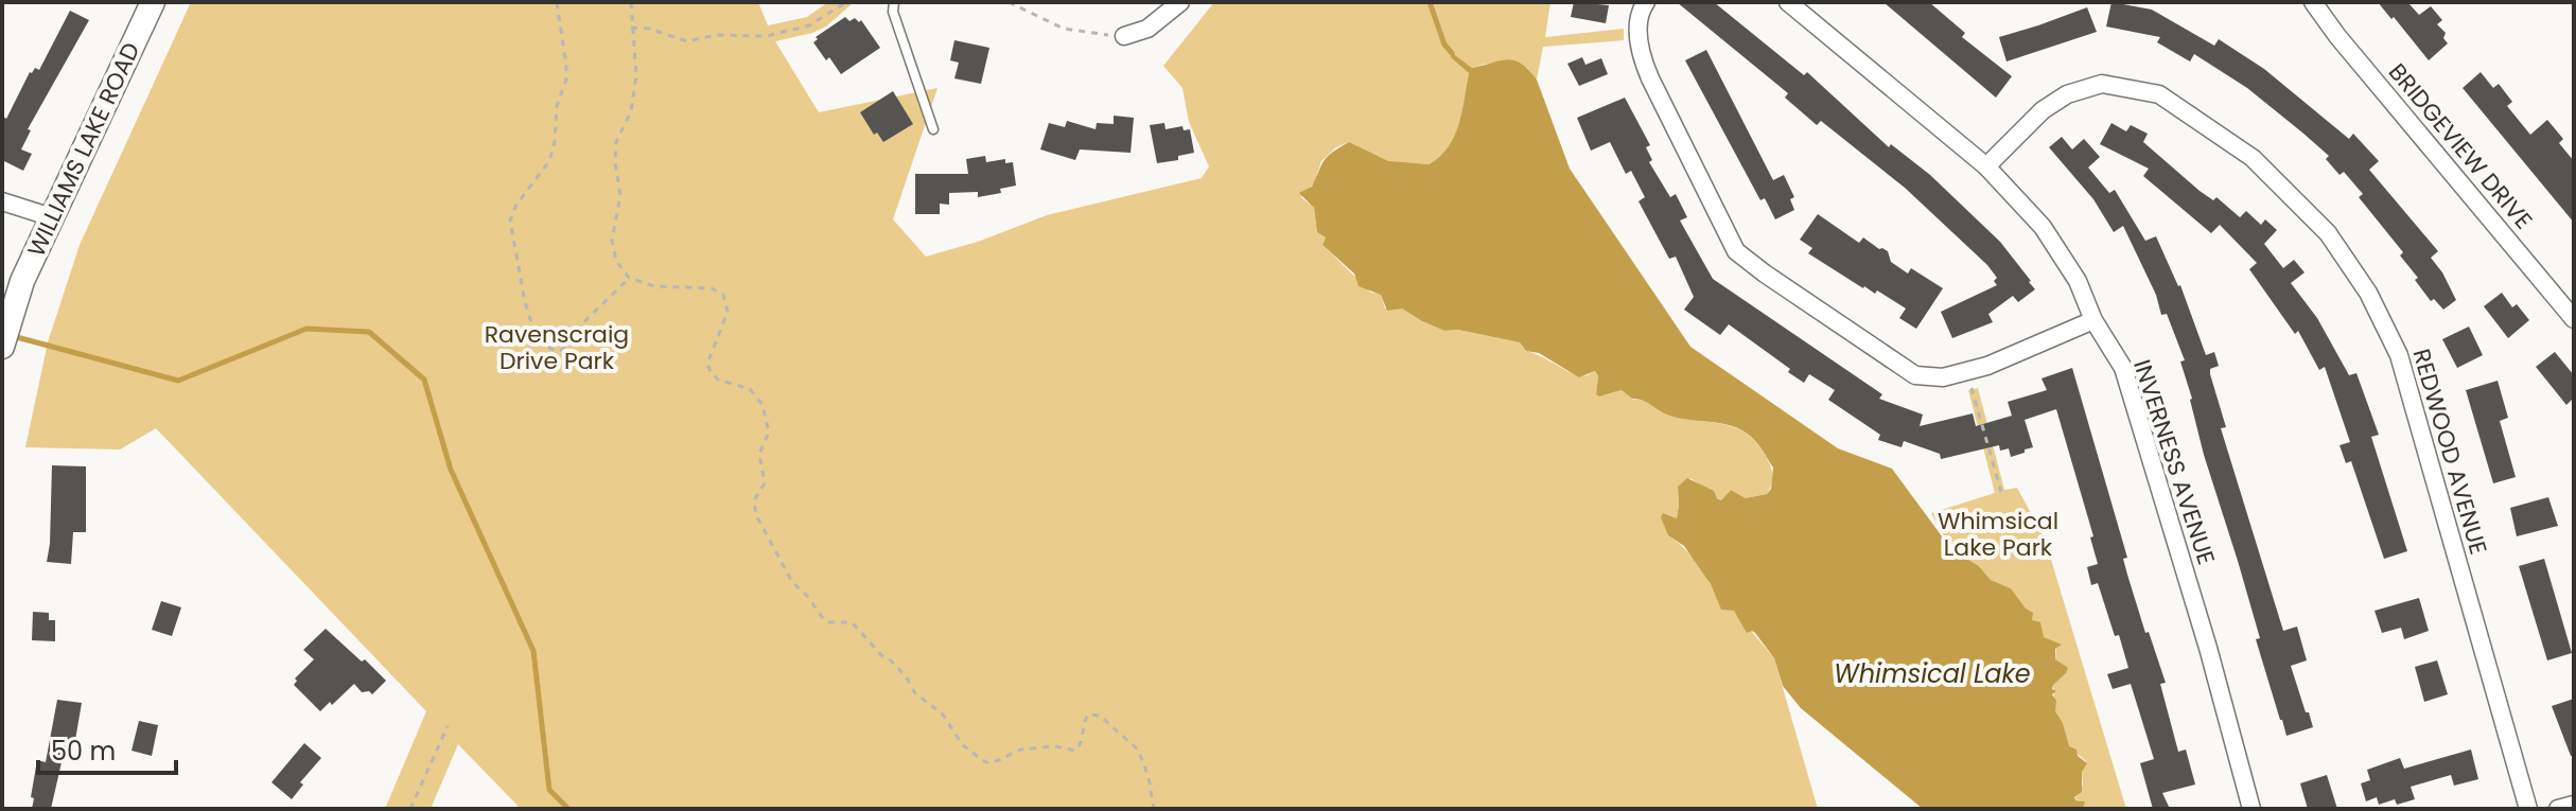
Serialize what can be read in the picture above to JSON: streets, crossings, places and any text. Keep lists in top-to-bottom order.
{
  "streets": {
    "main road": ["WILLIAMS LAKE ROAD"],
    "street": ["BRIDGEVIEW DRIVE", "REDWOOD AVENUE", "INVERNESS AVENUE"]
  },
  "crossings": [
    ["REDWOOD AVENUE", "INVERNESS AVENUE"]
  ],
  "water": ["Whimsical Lake"],
  "parks": ["Ravenscraig Drive Park", "Whimsical Lake Park"],
  "scale_bar": "50 m"
}
